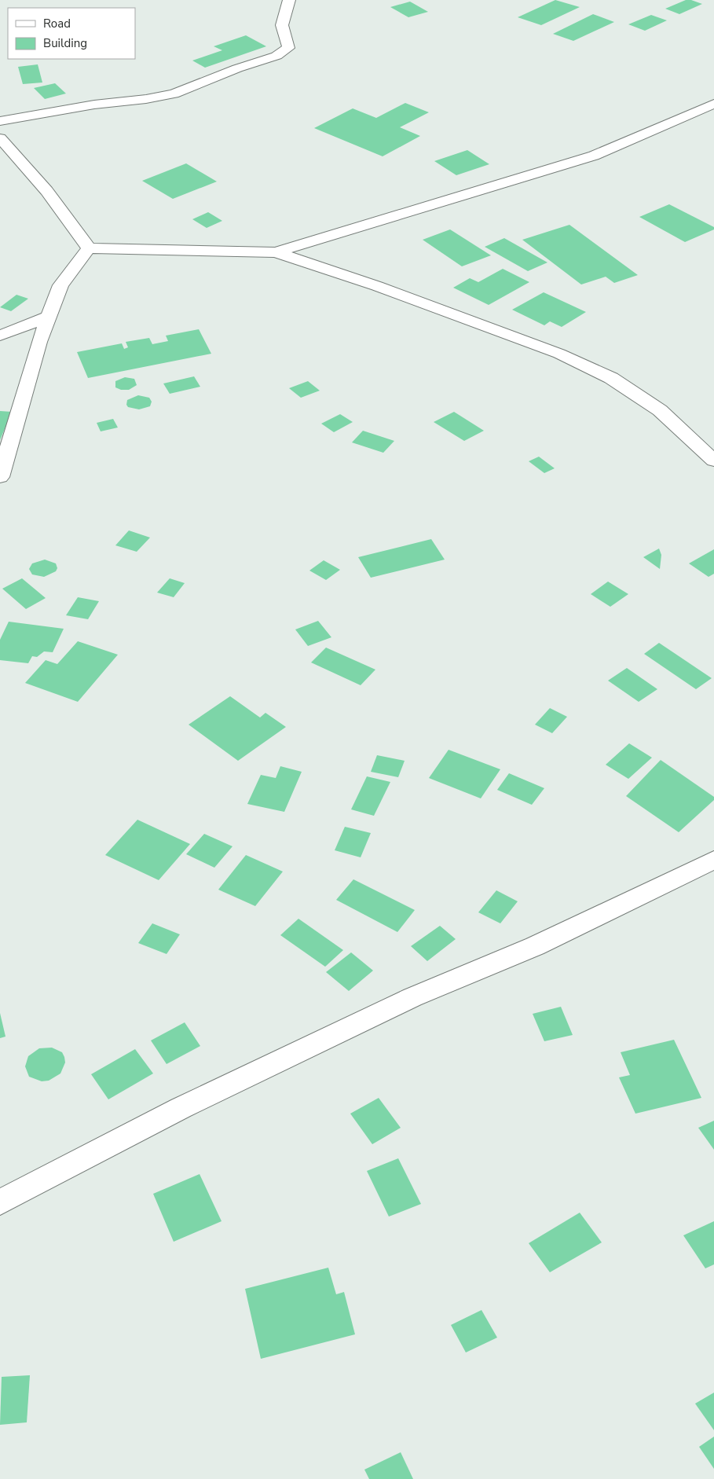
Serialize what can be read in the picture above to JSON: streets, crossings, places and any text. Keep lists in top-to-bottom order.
{
  "legend": ["Road", "Building"]
}
